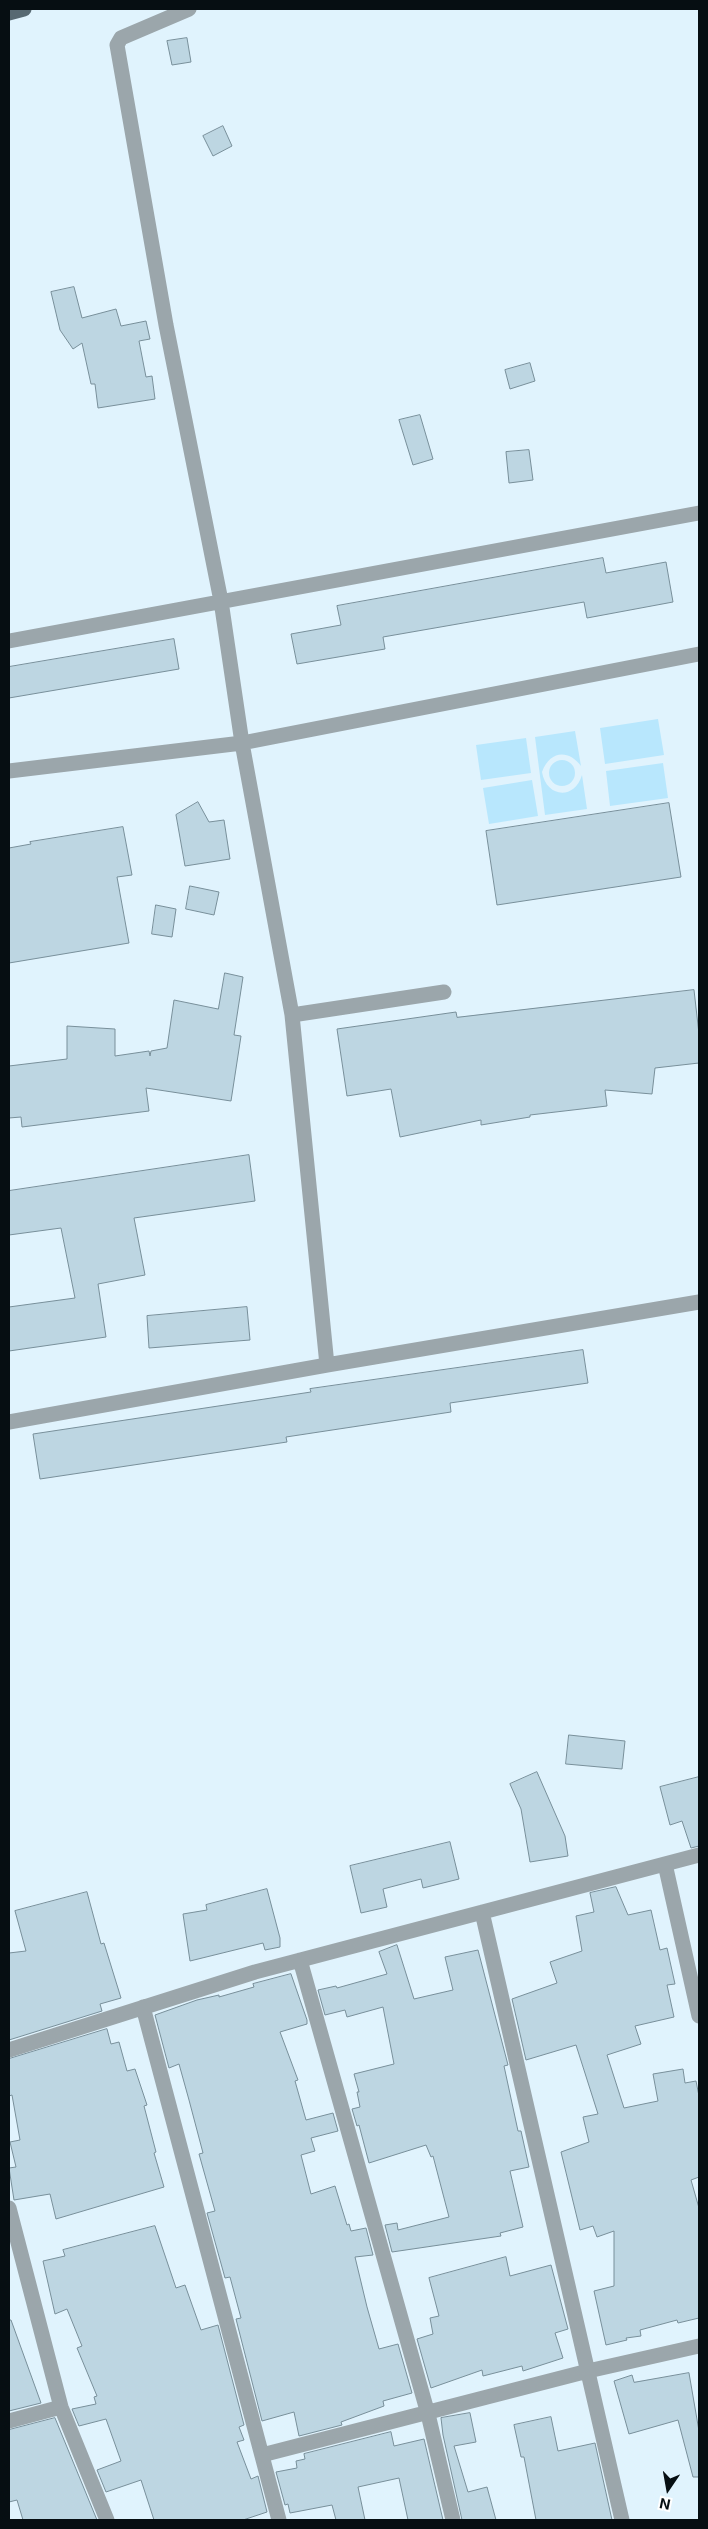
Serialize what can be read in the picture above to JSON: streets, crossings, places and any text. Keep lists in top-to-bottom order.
{
  "north": "bottom"
}
